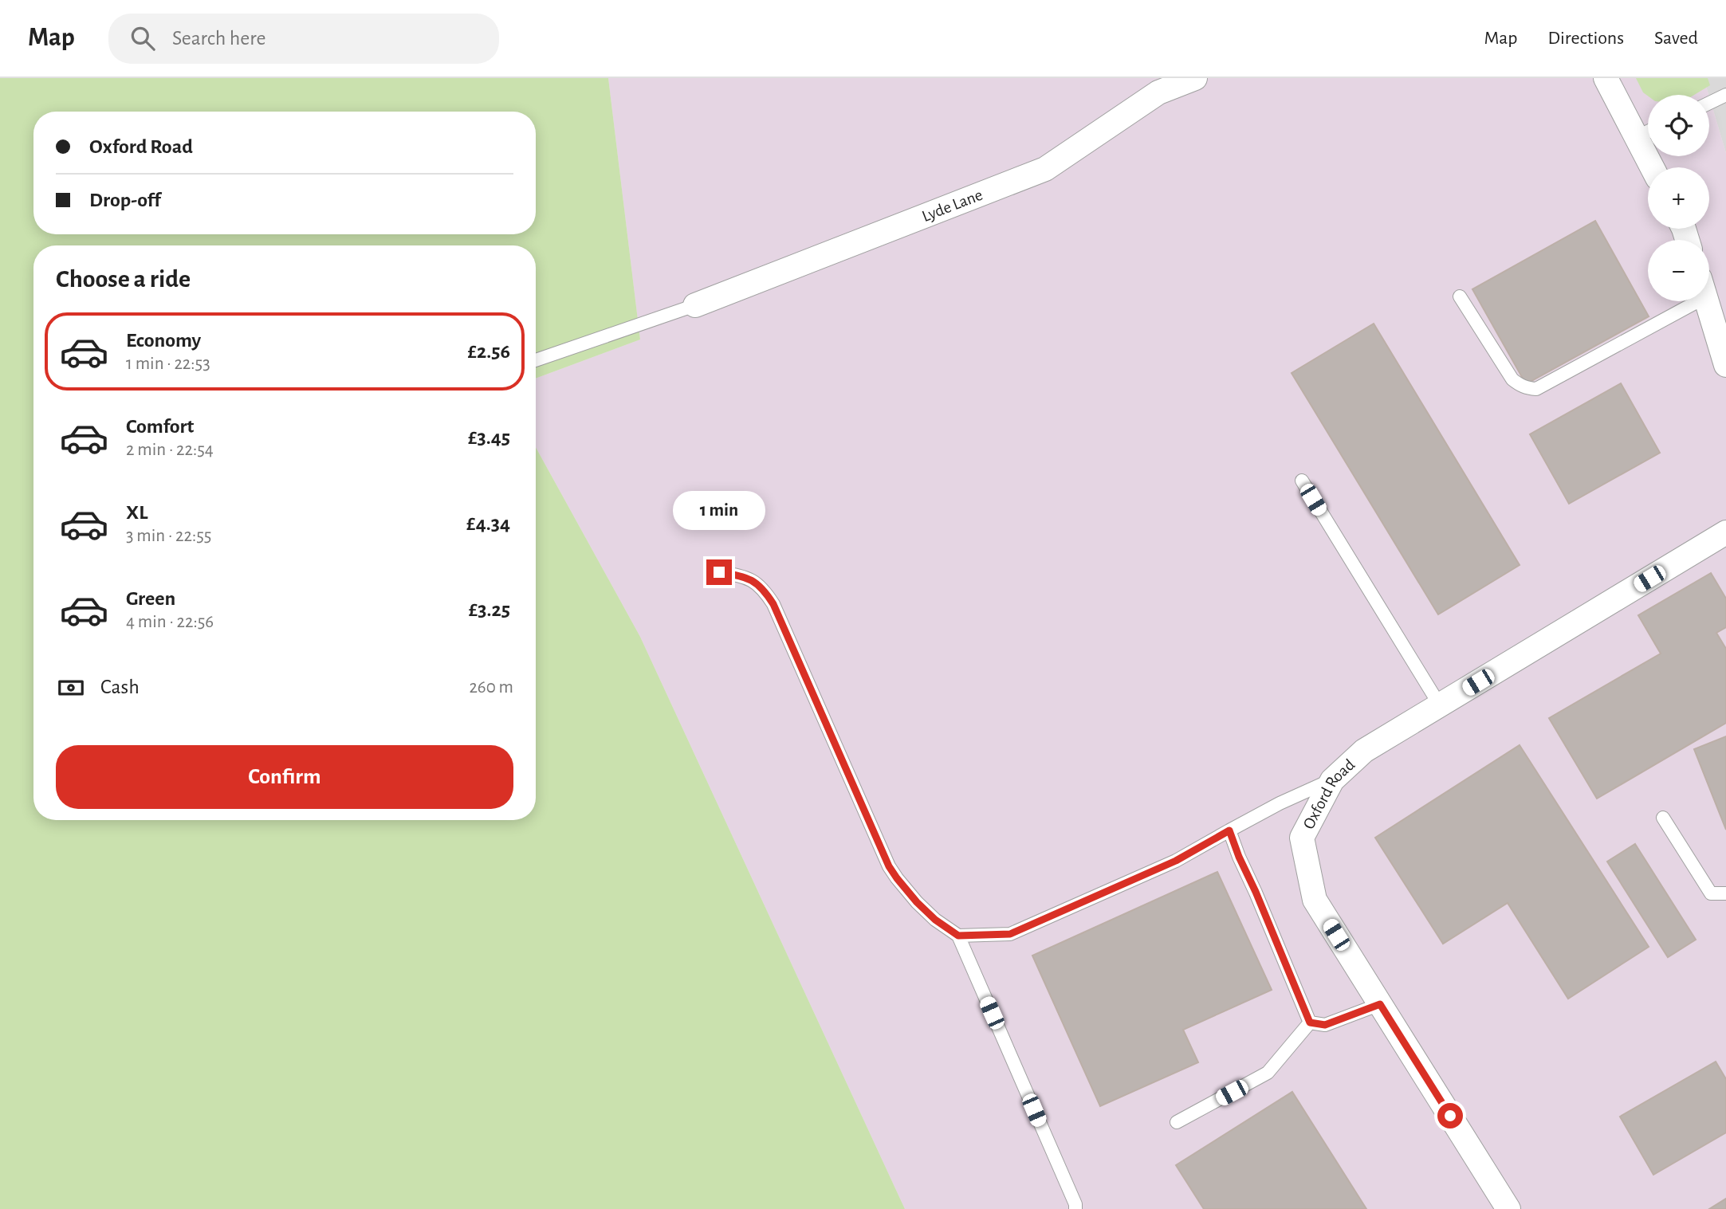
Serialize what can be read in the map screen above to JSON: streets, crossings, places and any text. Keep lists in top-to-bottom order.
{
  "streets": {
    "street": ["Lyde Lane", "Oxford Road"]
  },
  "page": {
    "header": "Map",
    "search": "Search here",
    "nav": ["Map", "Directions", "Saved"],
    "map_buttons": ["+", "−"],
    "banner": ["Oxford Road", "Drop-off"],
    "heading": "Choose a ride",
    "list": [
      {
        "name": "Economy",
        "note": "1 min · 22:53",
        "value": "£2.56"
      },
      {
        "name": "Comfort",
        "note": "2 min · 22:54",
        "value": "£3.45"
      },
      {
        "name": "XL",
        "note": "3 min · 22:55",
        "value": "£4.34"
      },
      {
        "name": "Green",
        "note": "4 min · 22:56",
        "value": "£3.25"
      }
    ],
    "bubble": "1 min",
    "pay": ["Cash", "260 m"],
    "buttons": "Confirm"
  }
}
